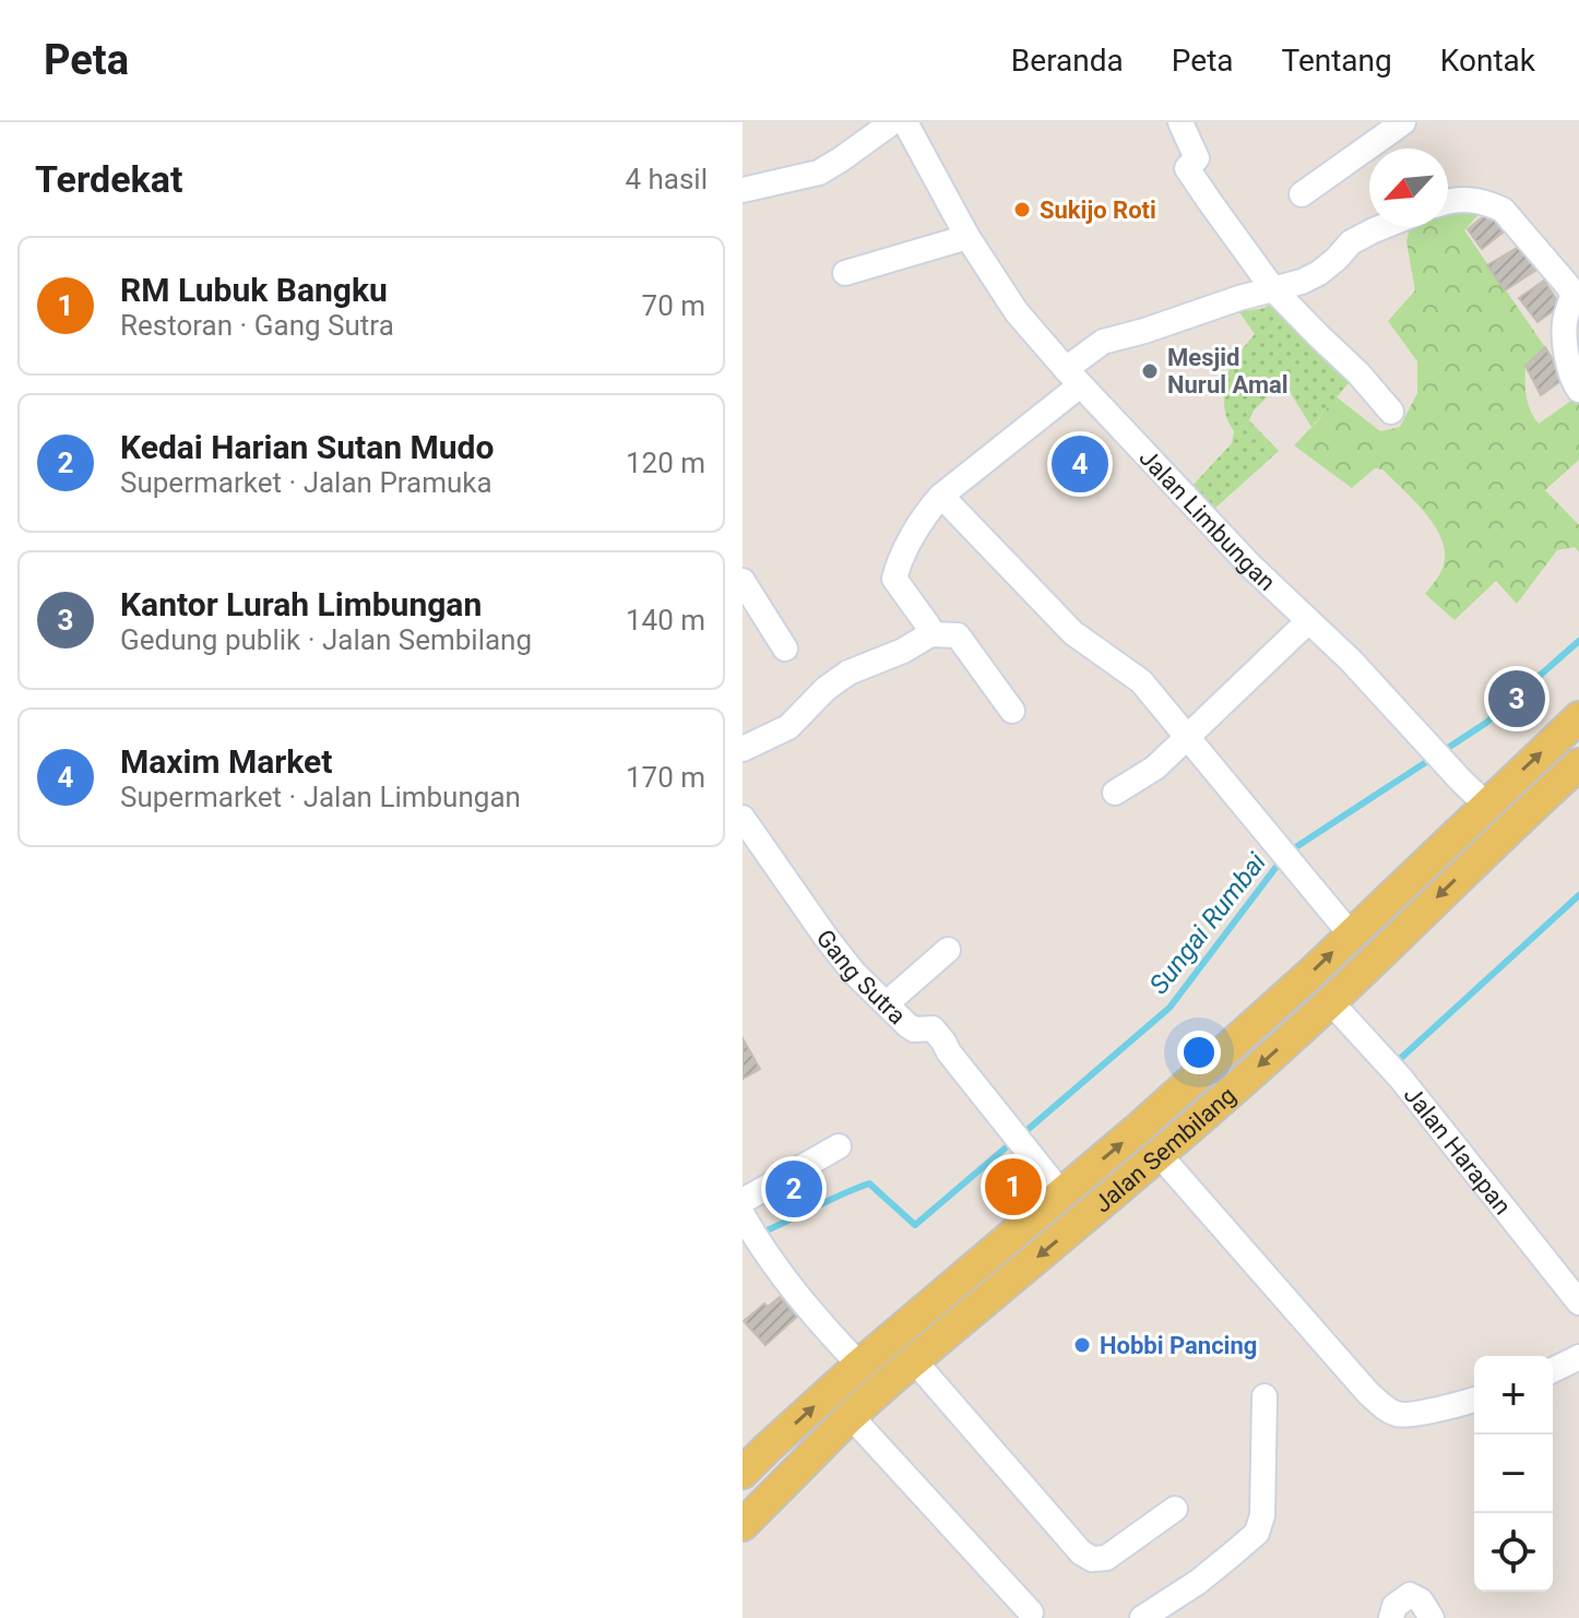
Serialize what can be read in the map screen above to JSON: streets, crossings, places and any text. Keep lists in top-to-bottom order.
{
  "streets": {
    "main road": ["Jalan Sembilang"],
    "street": ["Jalan Limbungan", "Gang Sutra", "Jalan Harapan"]
  },
  "crossings": [
    ["Jalan Limbungan", "Jalan Sembilang"],
    ["Gang Sutra", "Jalan Sembilang"],
    ["Jalan Sembilang", "Jalan Harapan"]
  ],
  "water": ["Sungai Rumbai"],
  "places": ["Sukijo Roti", "Mesjid Nurul Amal", "Hobbi Pancing"],
  "north": "bottom left",
  "page": {
    "header": "Peta",
    "nav": [
      "Beranda",
      "Peta",
      "Tentang",
      "Kontak"
    ],
    "heading": ["Terdekat", "4 hasil"],
    "list": [
      {
        "mark": "1",
        "name": "RM Lubuk Bangku",
        "note": "Restoran · Gang Sutra",
        "value": "70 m"
      },
      {
        "mark": "2",
        "name": "Kedai Harian Sutan Mudo",
        "note": "Supermarket · Jalan Pramuka",
        "value": "120 m"
      },
      {
        "mark": "3",
        "name": "Kantor Lurah Limbungan",
        "note": "Gedung publik · Jalan Sembilang",
        "value": "140 m"
      },
      {
        "mark": "4",
        "name": "Maxim Market",
        "note": "Supermarket · Jalan Limbungan",
        "value": "170 m"
      }
    ],
    "pins": [
      "4",
      "3",
      "1",
      "2"
    ],
    "map_buttons": ["+", "−"]
  }
}
